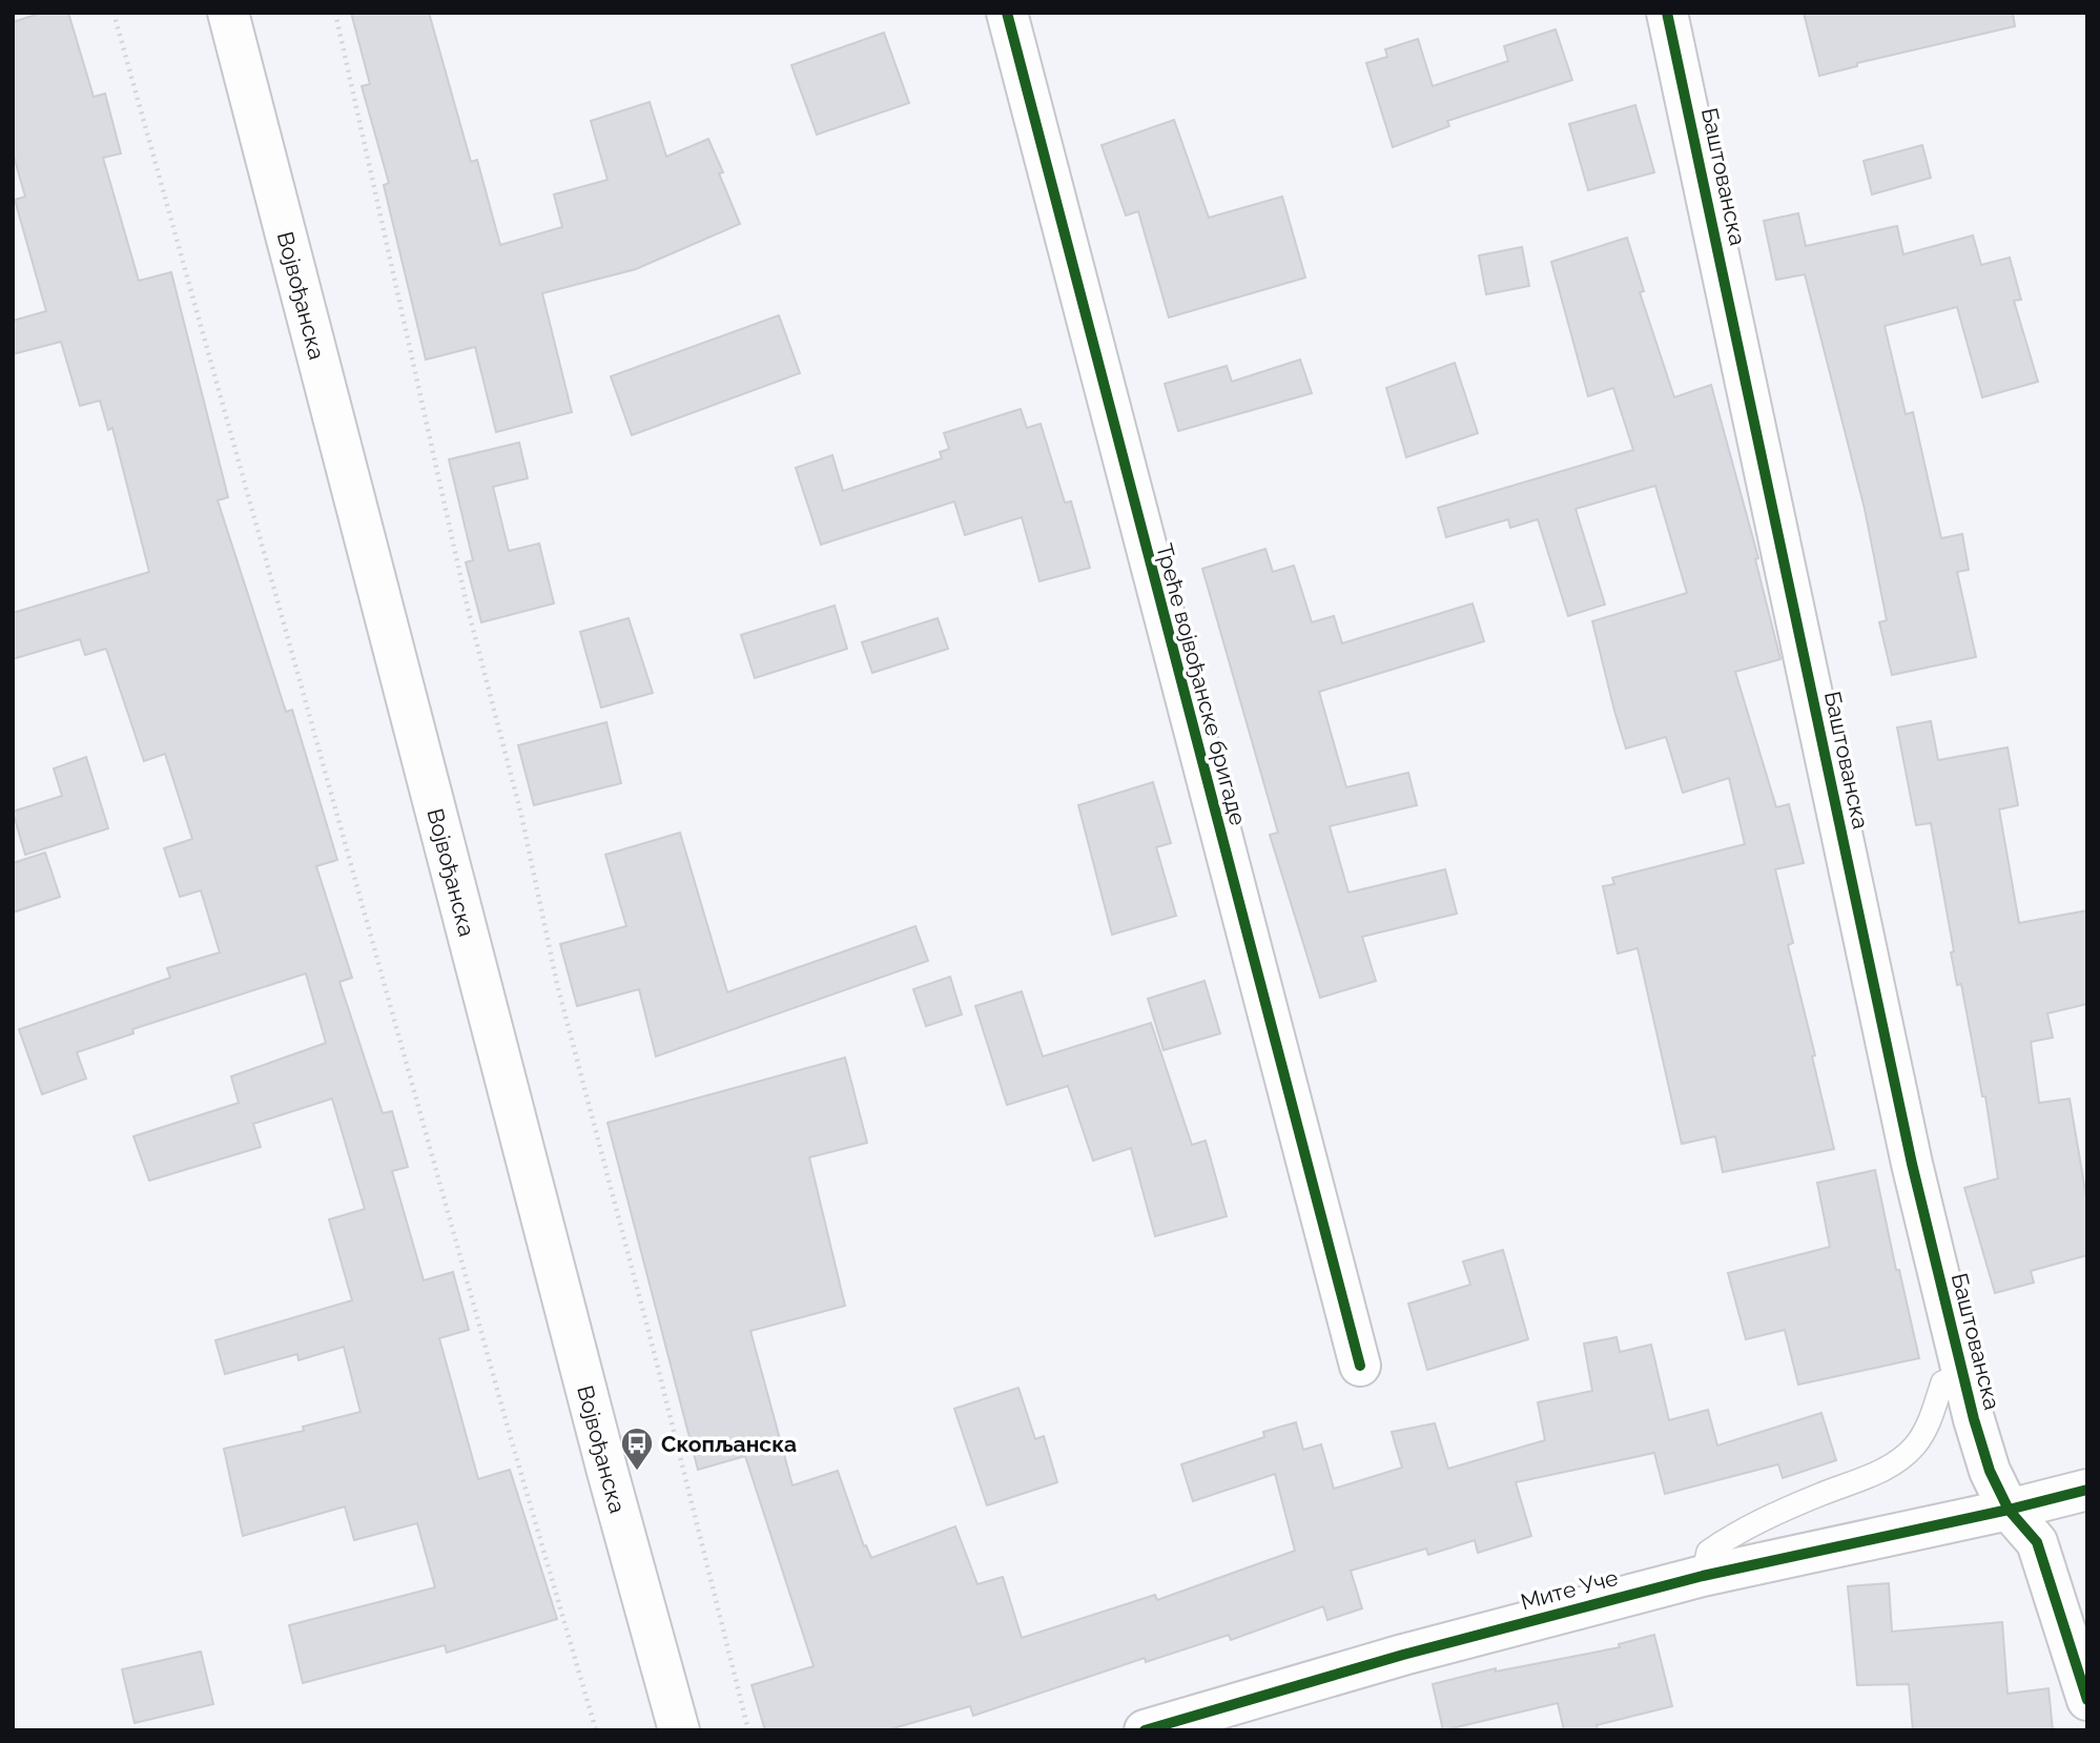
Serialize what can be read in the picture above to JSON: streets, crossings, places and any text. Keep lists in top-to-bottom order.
{
  "streets": {
    "street": [
      "Баштованска",
      "Војвођанска",
      "Треће војвођанске бригаде",
      "Мите Уче"
    ]
  },
  "crossings": [
    ["Баштованска", "Мите Уче"]
  ],
  "places": {
    "bus stop": ["Скопљанска"]
  }
}
